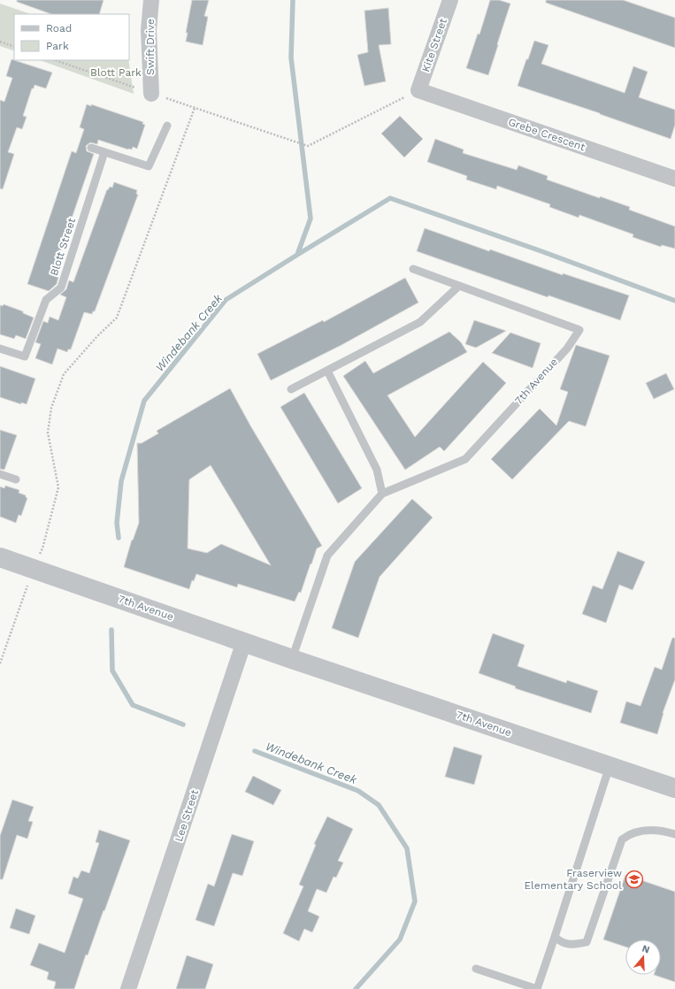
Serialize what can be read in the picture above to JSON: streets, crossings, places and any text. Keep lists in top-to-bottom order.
{
  "streets": {
    "street": [
      "Kite Street",
      "Swift Drive",
      "Grebe Crescent",
      "7th Avenue",
      "Lee Street"
    ],
    "lane": ["Blott Street"]
  },
  "crossings": [
    ["Kite Street", "Grebe Crescent"],
    ["7th Avenue", "Lee Street"]
  ],
  "water": ["Windebank Creek"],
  "parks": ["Blott Park"],
  "places": {
    "school or university": ["Fraserview Elementary School"]
  },
  "legend": ["Road", "Park"],
  "north": "top"
}
